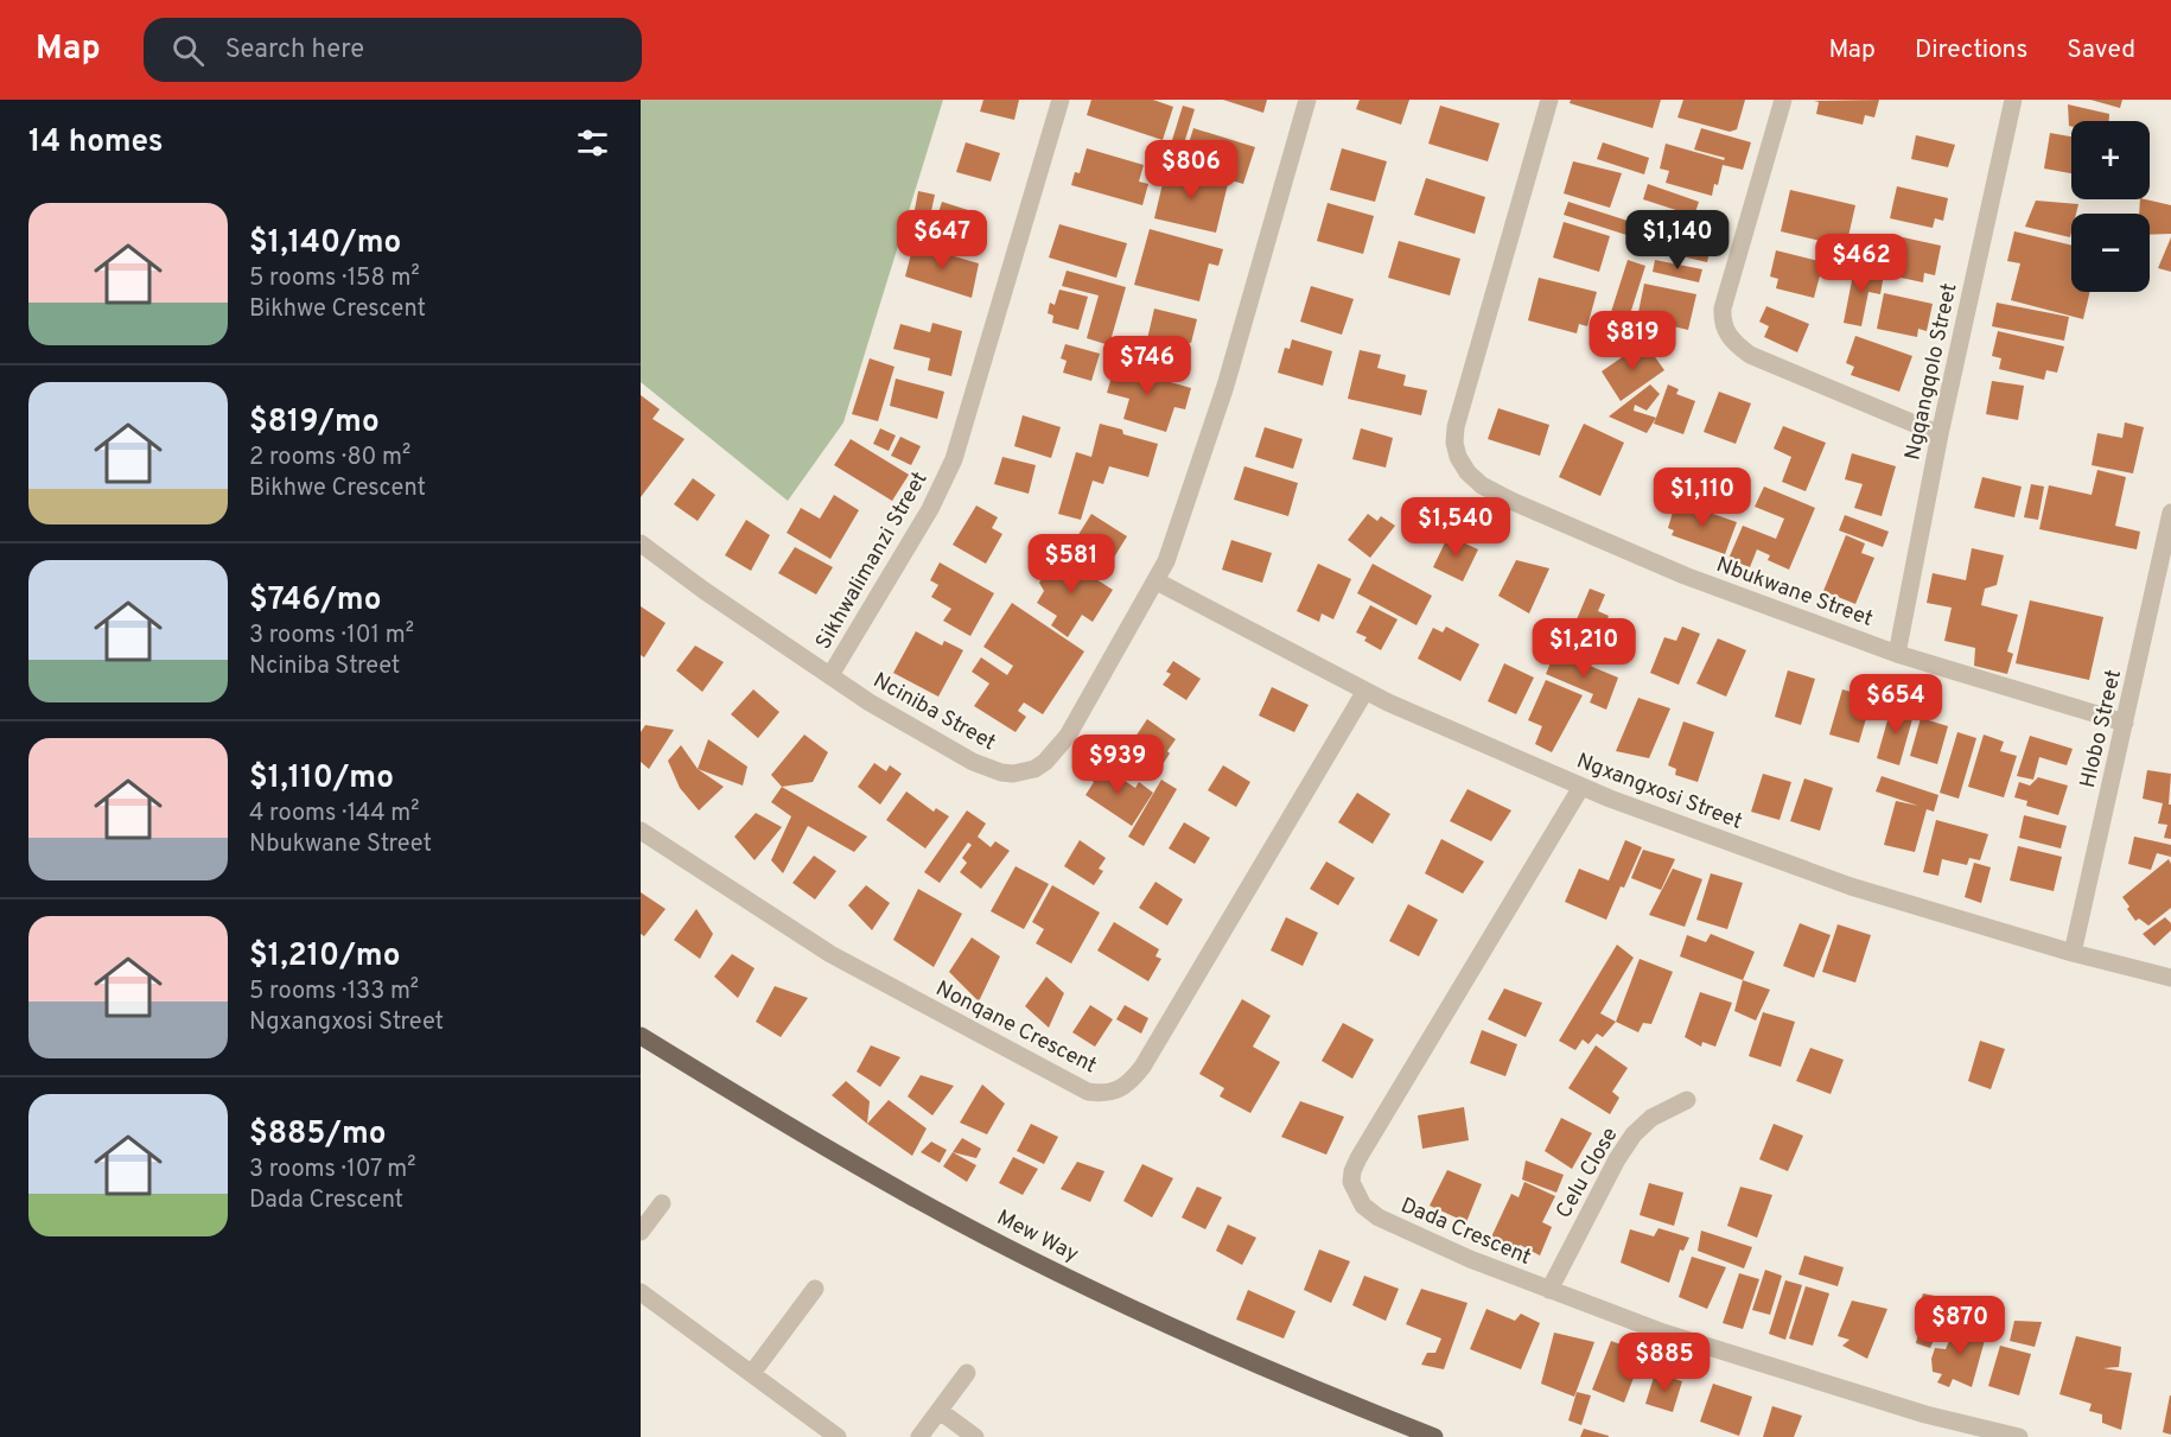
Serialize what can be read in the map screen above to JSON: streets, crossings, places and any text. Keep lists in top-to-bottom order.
{
  "streets": {
    "main road": ["Mew Way"],
    "street": [
      "Ngqangqolo Street",
      "Sikhwalimanzi Street",
      "Nbukwane Street",
      "Nciniba Street",
      "Hlobo Street",
      "Ngxangxosi Street",
      "Nonqane Crescent",
      "Celu Close",
      "Dada Crescent"
    ]
  },
  "crossings": [
    ["Ngqangqolo Street", "Nbukwane Street"],
    ["Sikhwalimanzi Street", "Nciniba Street"],
    ["Nbukwane Street", "Hlobo Street"],
    ["Nciniba Street", "Ngxangxosi Street"],
    ["Hlobo Street", "Ngxangxosi Street"],
    ["Ngxangxosi Street", "Nonqane Crescent"],
    ["Ngxangxosi Street", "Dada Crescent"],
    ["Celu Close", "Dada Crescent"]
  ],
  "page": {
    "header": "Map",
    "search": "Search here",
    "nav": ["Map", "Directions", "Saved"],
    "heading": "14 homes",
    "map_buttons": ["+", "−"],
    "price": [
      "$806",
      "$647",
      "$1,140",
      "$462",
      "$819",
      "$746",
      "$1,110",
      "$1,540",
      "$581",
      "$1,210",
      "$654",
      "$939",
      "$870",
      "$885"
    ],
    "list": [
      {
        "name": "$1,140/mo",
        "note": "5 rooms · 158 m² · Bikhwe Crescent"
      },
      {
        "name": "$819/mo",
        "note": "2 rooms · 80 m² · Bikhwe Crescent"
      },
      {
        "name": "$746/mo",
        "note": "3 rooms · 101 m² · Nciniba Street"
      },
      {
        "name": "$1,110/mo",
        "note": "4 rooms · 144 m² · Nbukwane Street"
      },
      {
        "name": "$1,210/mo",
        "note": "5 rooms · 133 m² · Ngxangxosi Street"
      },
      {
        "name": "$885/mo",
        "note": "3 rooms · 107 m² · Dada Crescent"
      }
    ]
  }
}
